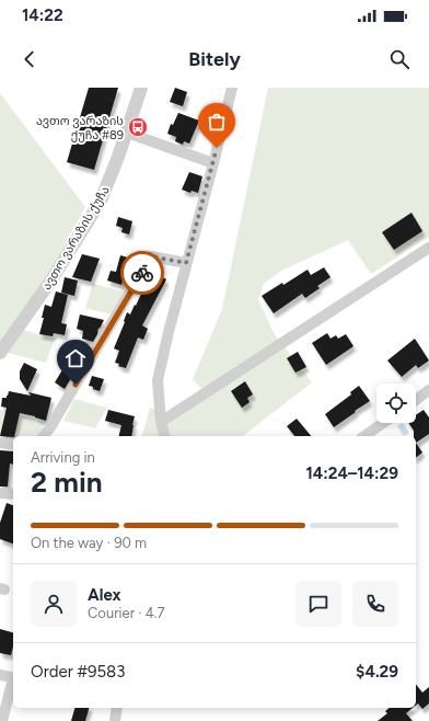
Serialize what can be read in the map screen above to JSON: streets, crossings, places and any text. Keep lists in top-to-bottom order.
{
  "streets": {
    "street": ["ავთო ვარაზის ქუჩა"]
  },
  "places": {
    "bus stop": ["ავთო ვარაზის ქუჩა #89"]
  },
  "page": {
    "status": "14:22",
    "header": "Bitely",
    "heading": ["2 min", "Arriving in", "14:24–14:29"],
    "panel": [
      "Alex",
      "Courier · 4.7",
      "Order #9583",
      "$4.29"
    ],
    "bar": "On the way · 90 m"
  }
}
